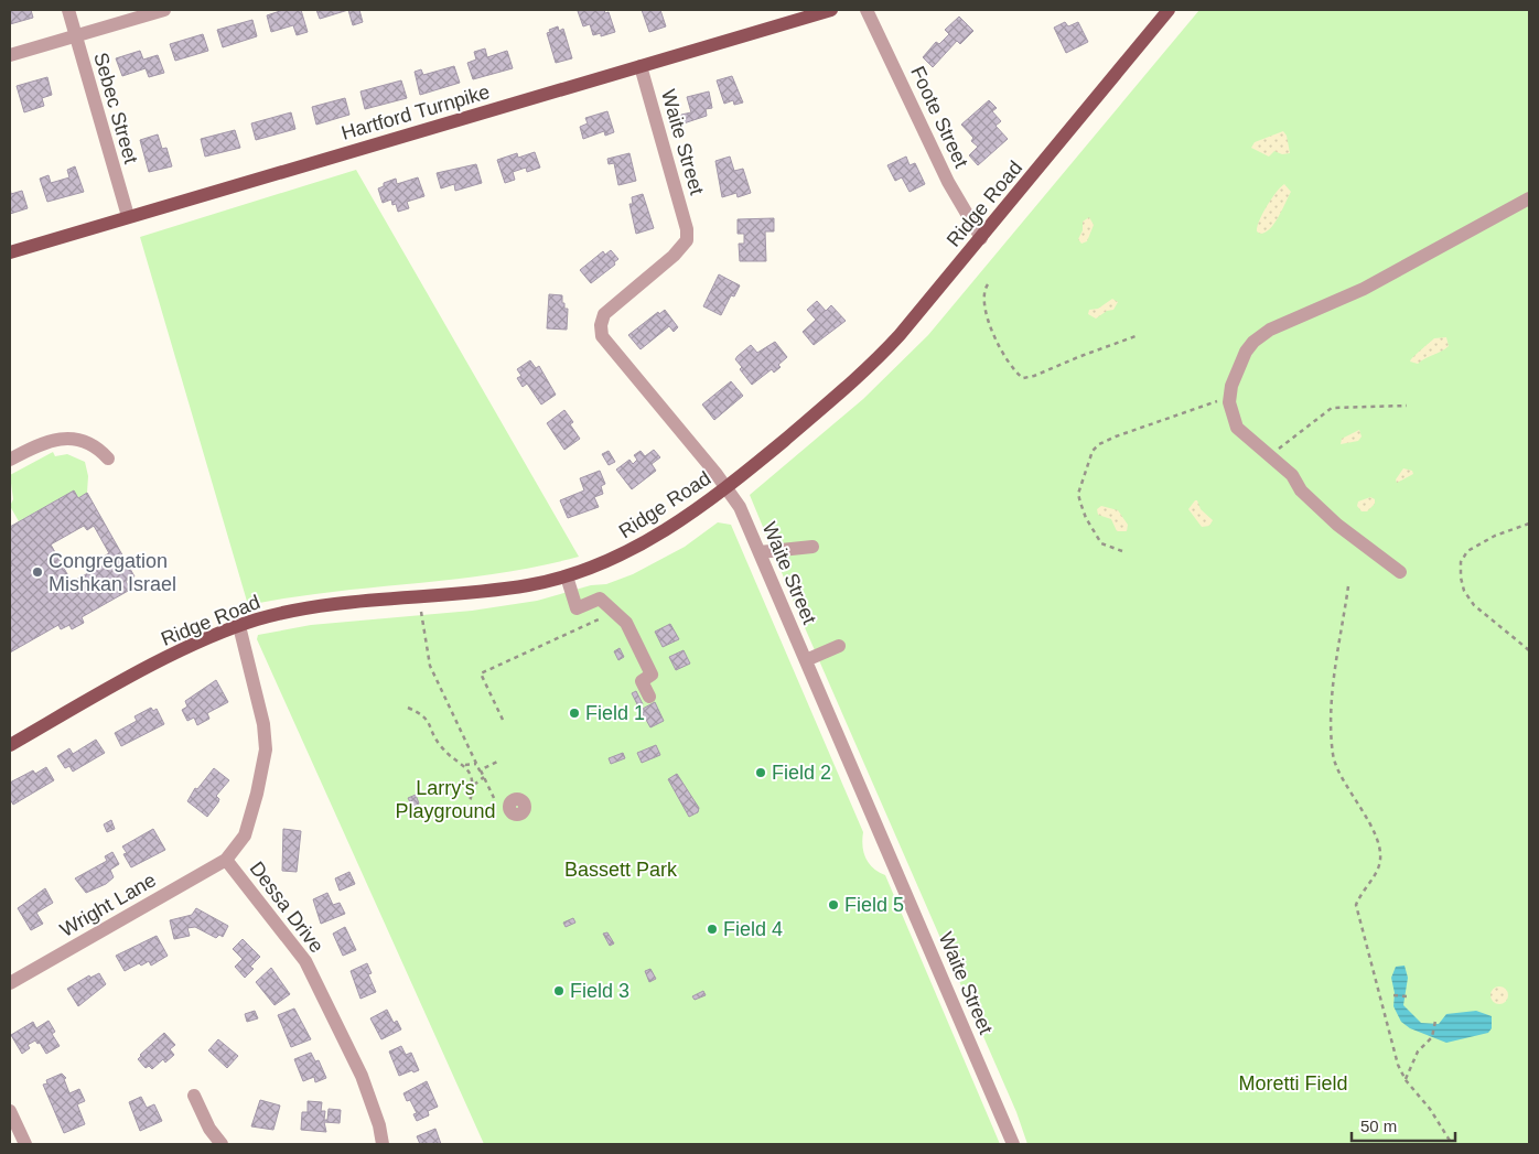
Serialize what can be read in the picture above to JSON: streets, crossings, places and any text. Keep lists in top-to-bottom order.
{
  "streets": {
    "main road": ["Hartford Turnpike", "Ridge Road"],
    "street": [
      "Sebec Street",
      "Foote Street",
      "Waite Street",
      "Wright Lane",
      "Dessa Drive"
    ]
  },
  "crossings": [
    ["Sebec Street", "Hartford Turnpike"],
    ["Hartford Turnpike", "Waite Street"],
    ["Foote Street", "Ridge Road"],
    ["Waite Street", "Ridge Road"],
    ["Ridge Road", "Dessa Drive"],
    ["Wright Lane", "Dessa Drive"]
  ],
  "parks": ["Larry's Playground", "Bassett Park", "Moretti Field"],
  "places": [
    "Congregation Mishkan Israel",
    "Field 1",
    "Field 2",
    "Field 5",
    "Field 4",
    "Field 3"
  ],
  "scale_bar": "50 m"
}
